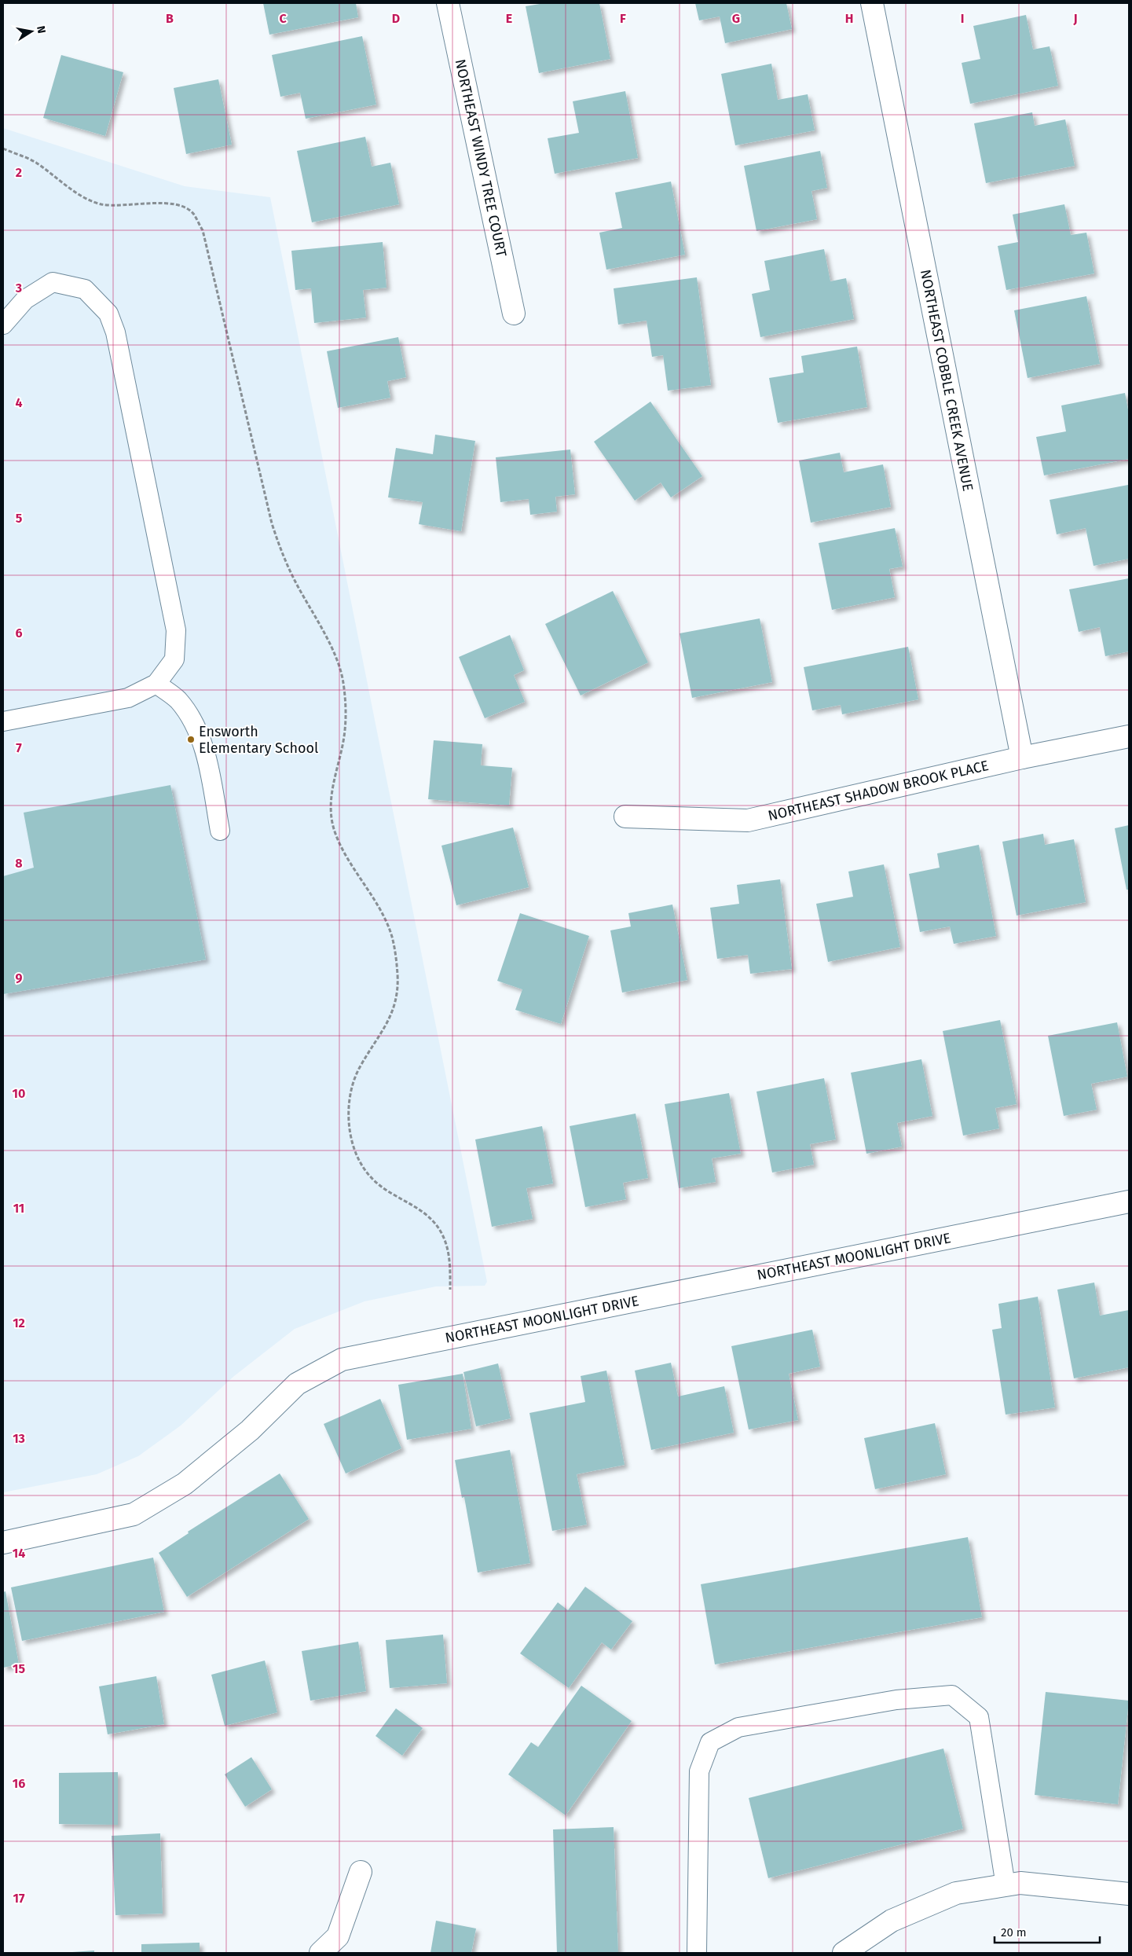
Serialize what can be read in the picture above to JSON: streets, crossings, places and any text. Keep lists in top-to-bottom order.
{
  "streets": {
    "street": [
      "NORTHEAST WINDY TREE COURT",
      "NORTHEAST COBBLE CREEK AVENUE",
      "NORTHEAST SHADOW BROOK PLACE",
      "NORTHEAST MOONLIGHT DRIVE"
    ]
  },
  "crossings": [
    ["NORTHEAST COBBLE CREEK AVENUE", "NORTHEAST SHADOW BROOK PLACE"]
  ],
  "places": ["Ensworth Elementary School"],
  "scale_bar": "20 m",
  "north": "right",
  "grid": {
    "columns": [
      "B",
      "C",
      "D",
      "E",
      "F",
      "G",
      "H",
      "I",
      "J"
    ],
    "rows": [
      "2",
      "3",
      "4",
      "5",
      "6",
      "7",
      "8",
      "9",
      "10",
      "11",
      "12",
      "13",
      "14",
      "15",
      "16",
      "17"
    ]
  }
}
